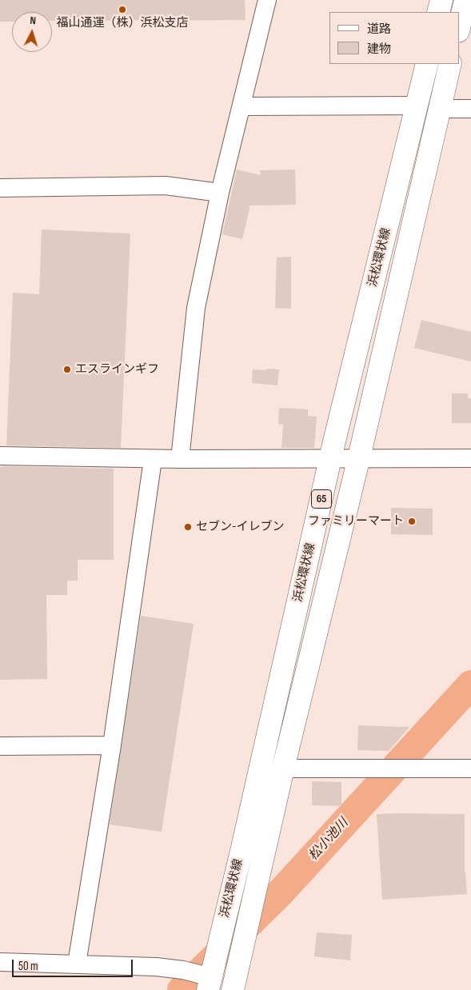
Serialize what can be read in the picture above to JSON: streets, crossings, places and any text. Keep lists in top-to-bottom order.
{
  "streets": {
    "main road": ["浜松環状線", "65"]
  },
  "water": ["松小池川"],
  "places": [
    "福山通運（株）浜松支店",
    "エスラインギフ",
    "ファミリーマート",
    "セブン-イレブン"
  ],
  "legend": ["道路", "建物"],
  "scale_bar": "50 m",
  "north": "top"
}
